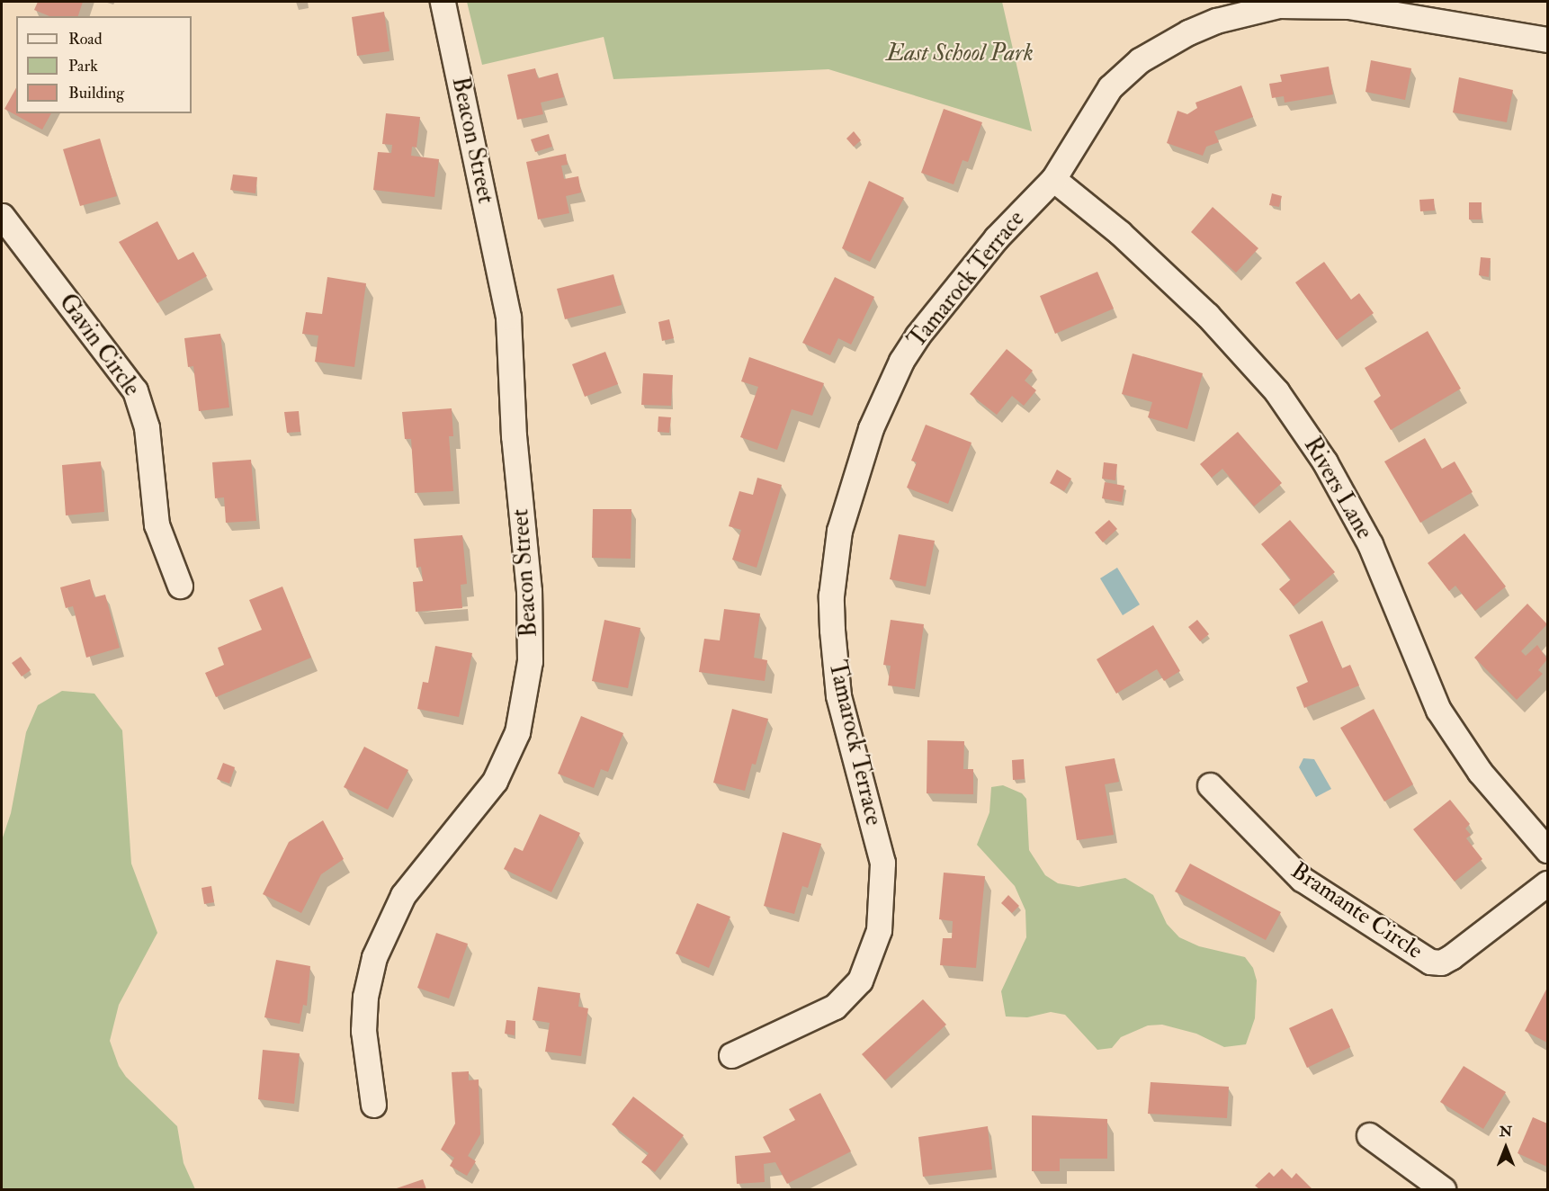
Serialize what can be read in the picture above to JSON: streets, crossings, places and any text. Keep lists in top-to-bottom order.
{
  "streets": {
    "street": [
      "Beacon Street",
      "Tamarock Terrace",
      "Gavin Circle",
      "Rivers Lane",
      "Bramante Circle"
    ]
  },
  "crossings": [
    ["Tamarock Terrace", "Rivers Lane"]
  ],
  "parks": ["East School Park"],
  "legend": ["Road", "Park", "Building"],
  "north": "top"
}
